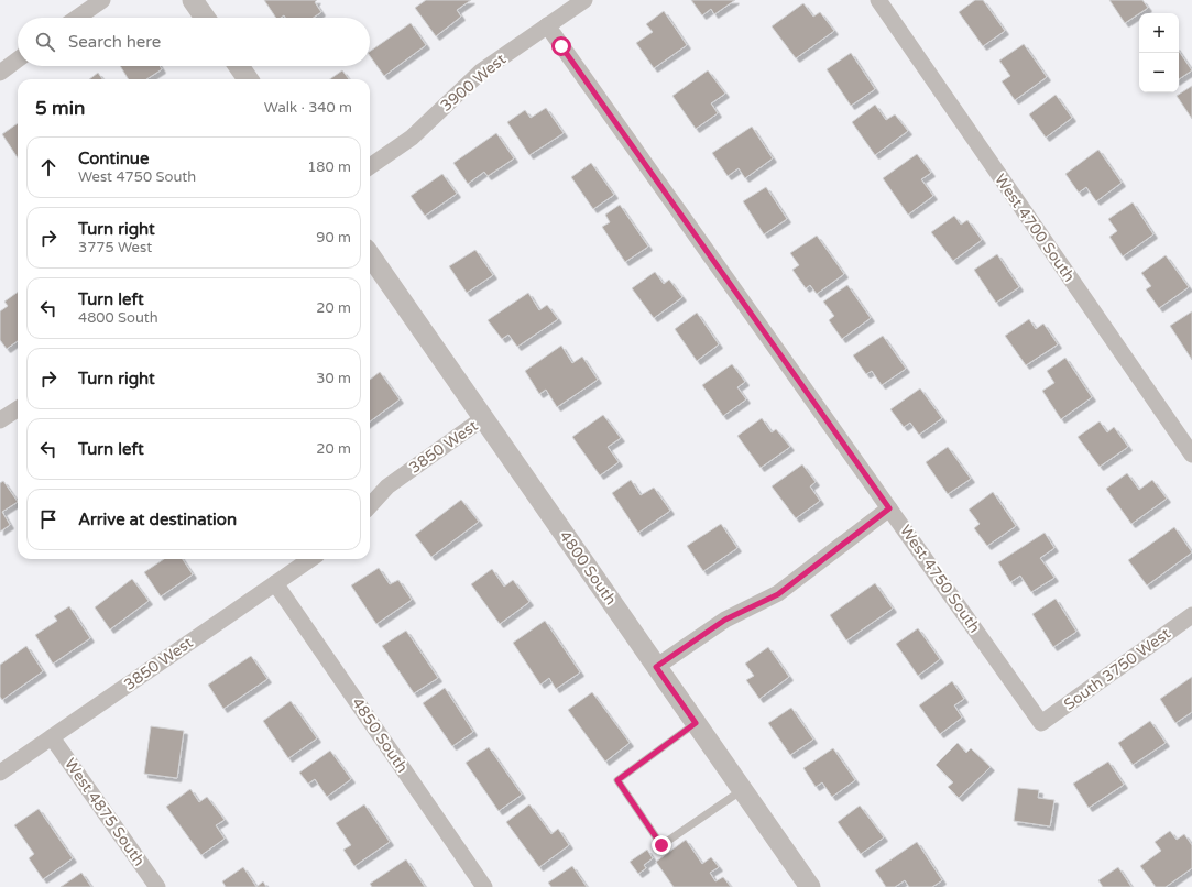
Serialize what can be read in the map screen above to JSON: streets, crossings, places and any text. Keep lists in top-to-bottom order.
{
  "streets": {
    "street": [
      "3900 West",
      "West 4700 South",
      "3850 West",
      "4800 South",
      "West 4750 South",
      "South 3750 West",
      "4850 South",
      "West 4875 South"
    ]
  },
  "crossings": [
    ["3900 West", "West 4750 South"],
    ["3850 West", "4800 South"],
    ["3850 West", "4850 South"],
    ["3850 West", "West 4875 South"],
    ["West 4750 South", "South 3750 West"]
  ],
  "page": {
    "map_buttons": ["+", "−"],
    "search": "Search here",
    "heading": ["5 min", "Walk · 340 m"],
    "list": [
      ["Continue", "West 4750 South", "180 m"],
      ["Turn right", "3775 West", "90 m"],
      ["Turn left", "4800 South", "20 m"],
      ["Turn right", "30 m"],
      ["Turn left", "20 m"],
      "Arrive at destination"
    ]
  }
}
